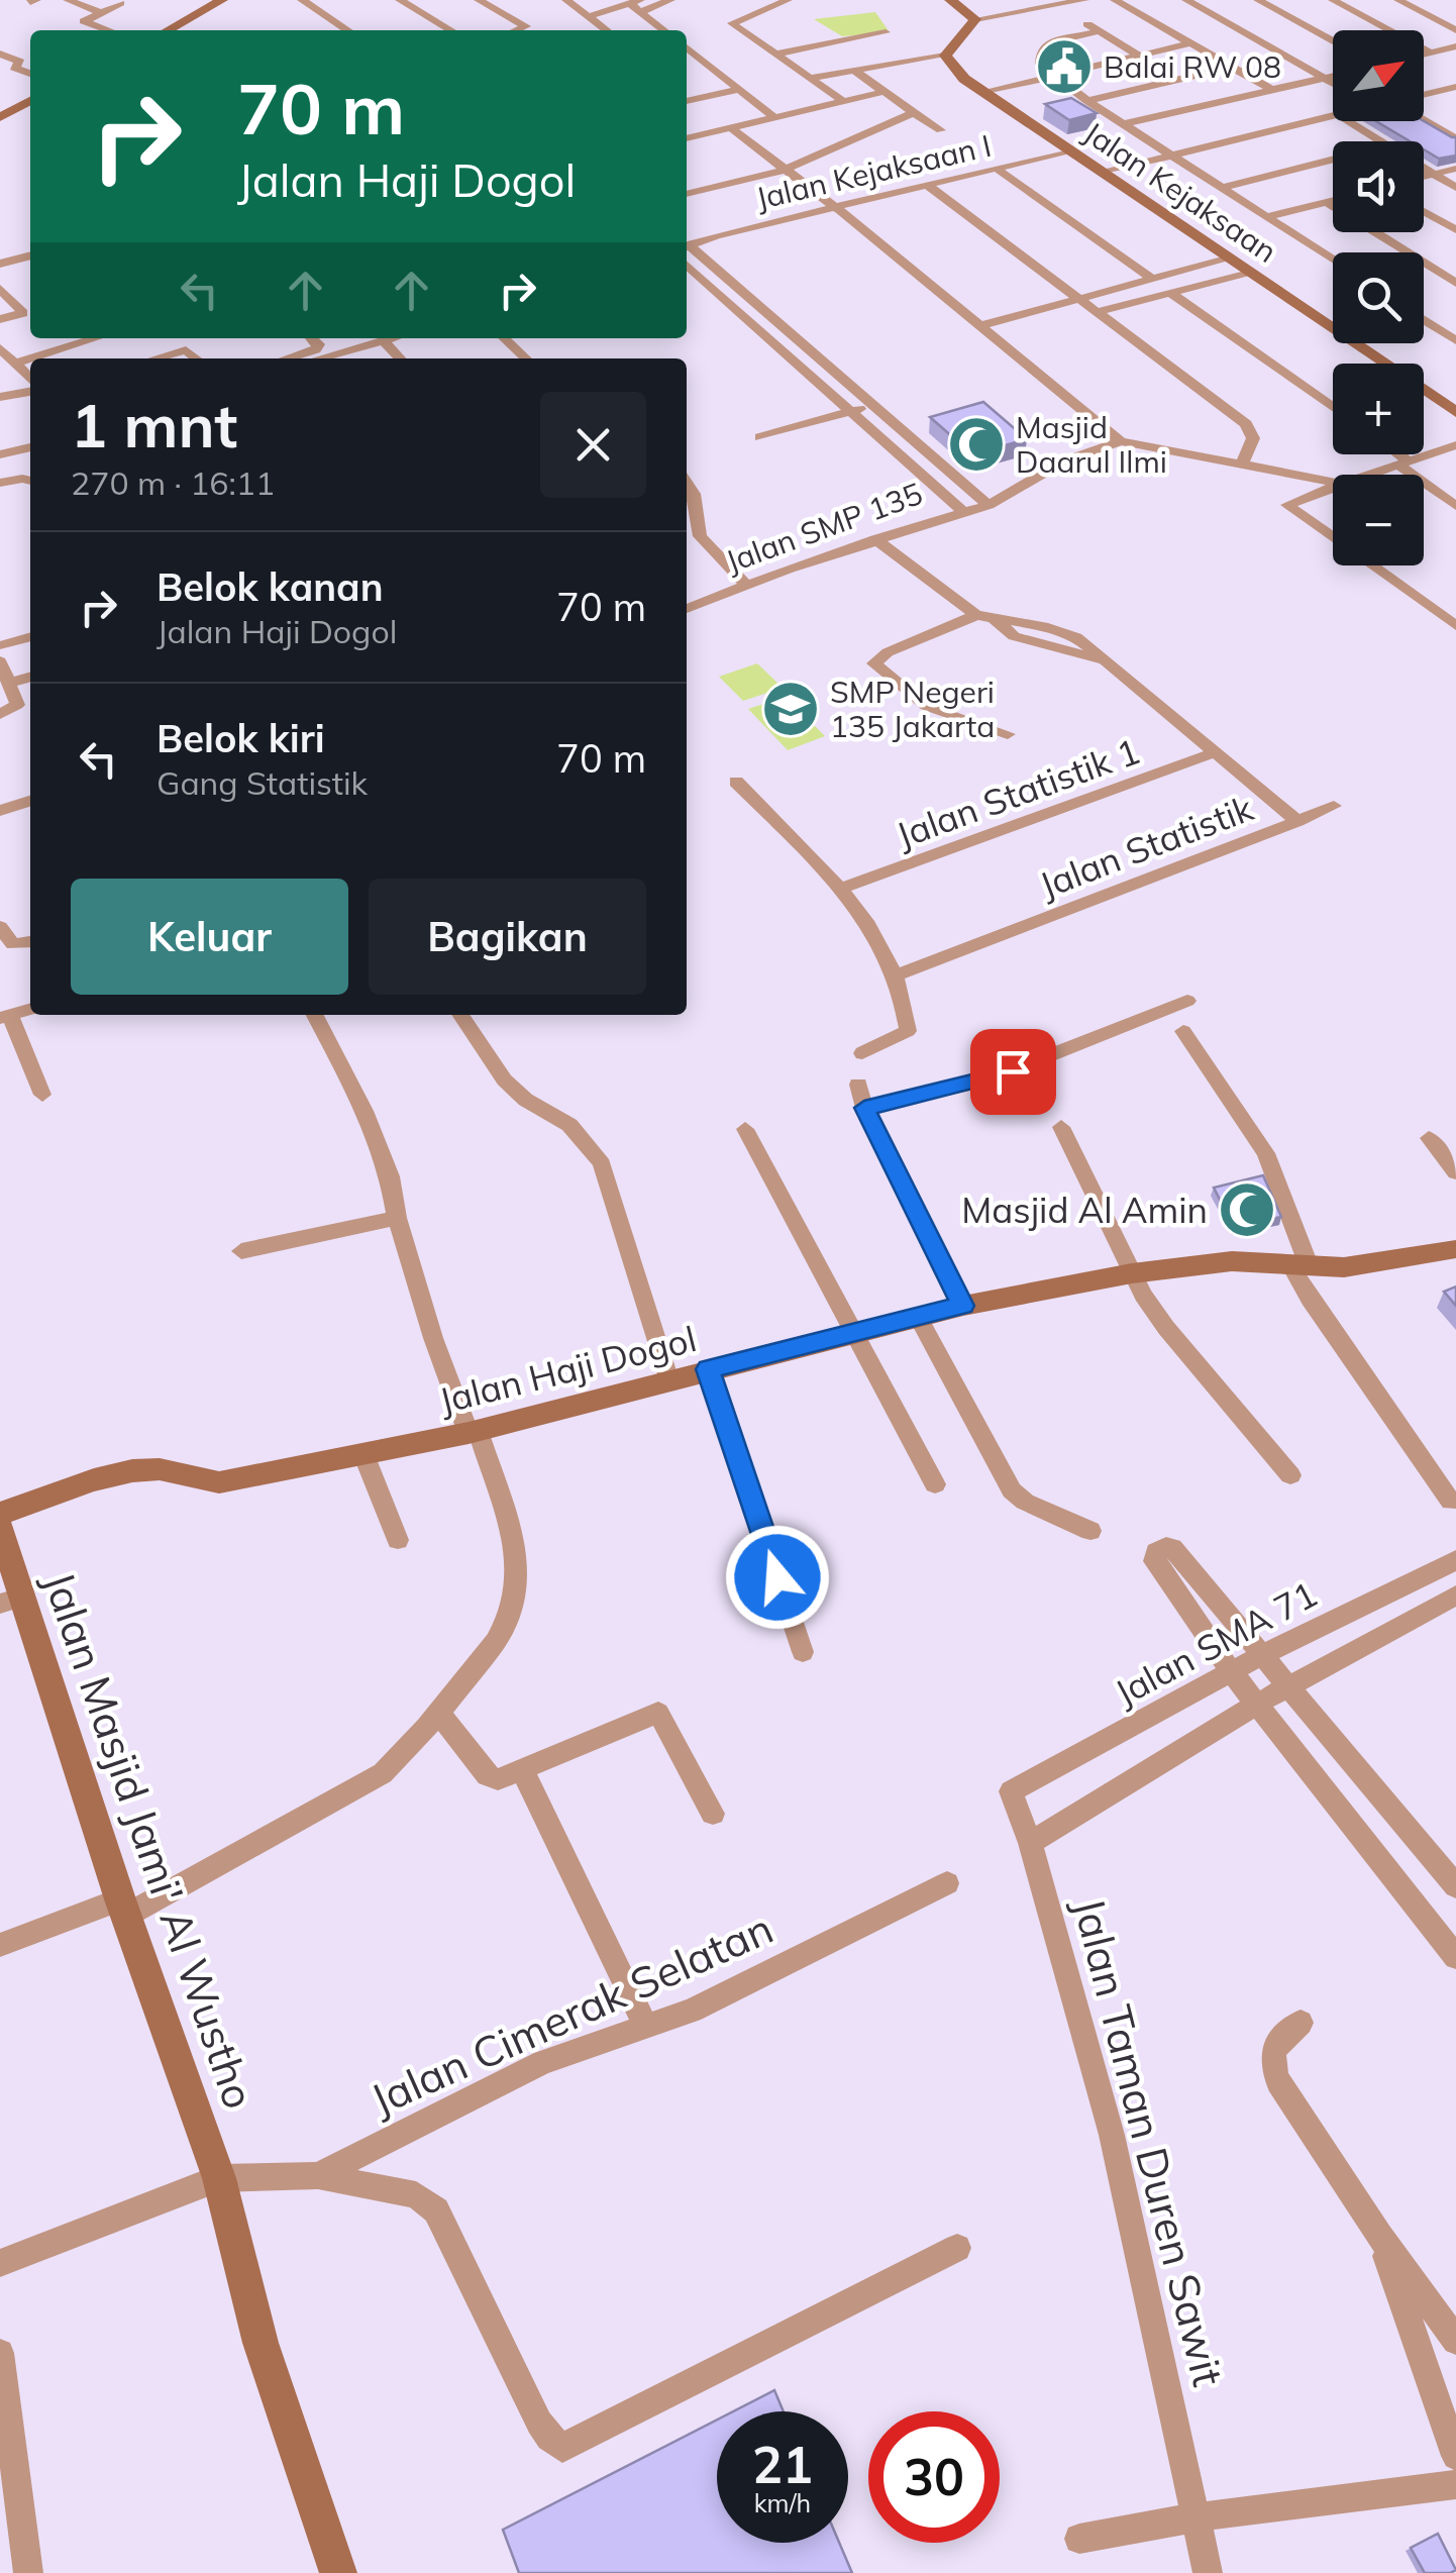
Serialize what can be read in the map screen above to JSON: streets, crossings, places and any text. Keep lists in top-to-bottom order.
{
  "streets": {
    "street": [
      "Jalan Kejaksaan I",
      "Jalan Kejaksaan",
      "Jalan SMP 135",
      "Jalan Statistik 1",
      "Jalan Statistik",
      "Jalan Haji Dogol",
      "Jalan SMA 71",
      "Jalan Masjid Jami' Al Wustho",
      "Jalan Cimerak Selatan",
      "Jalan Taman Duren Sawit"
    ]
  },
  "crossings": [
    ["Jalan Kejaksaan I", "Jalan Kejaksaan"],
    ["Jalan SMP 135", "Jalan Statistik"],
    ["Jalan Statistik 1", "Jalan Statistik"],
    ["Jalan SMA 71", "Jalan Taman Duren Sawit"],
    ["Jalan Masjid Jami' Al Wustho", "Jalan Cimerak Selatan"]
  ],
  "places": {
    "public building": ["Balai RW 08"],
    "mosque": ["Masjid Daarul Ilmi", "Masjid Al Amin"],
    "school or university": ["SMP Negeri 135 Jakarta"]
  },
  "north": "top right",
  "page": {
    "map_buttons": ["+", "−"],
    "turn": ["70 m", "Jalan Haji Dogol"],
    "heading": ["1 mnt", "270 m · 16:11"],
    "list": [
      {
        "name": "Belok kanan",
        "note": "Jalan Haji Dogol",
        "value": "70 m"
      },
      {
        "name": "Belok kiri",
        "note": "Gang Statistik",
        "value": "70 m"
      }
    ],
    "buttons": ["Keluar", "Bagikan"],
    "speed": "21 km/h",
    "limit": "30"
  }
}
